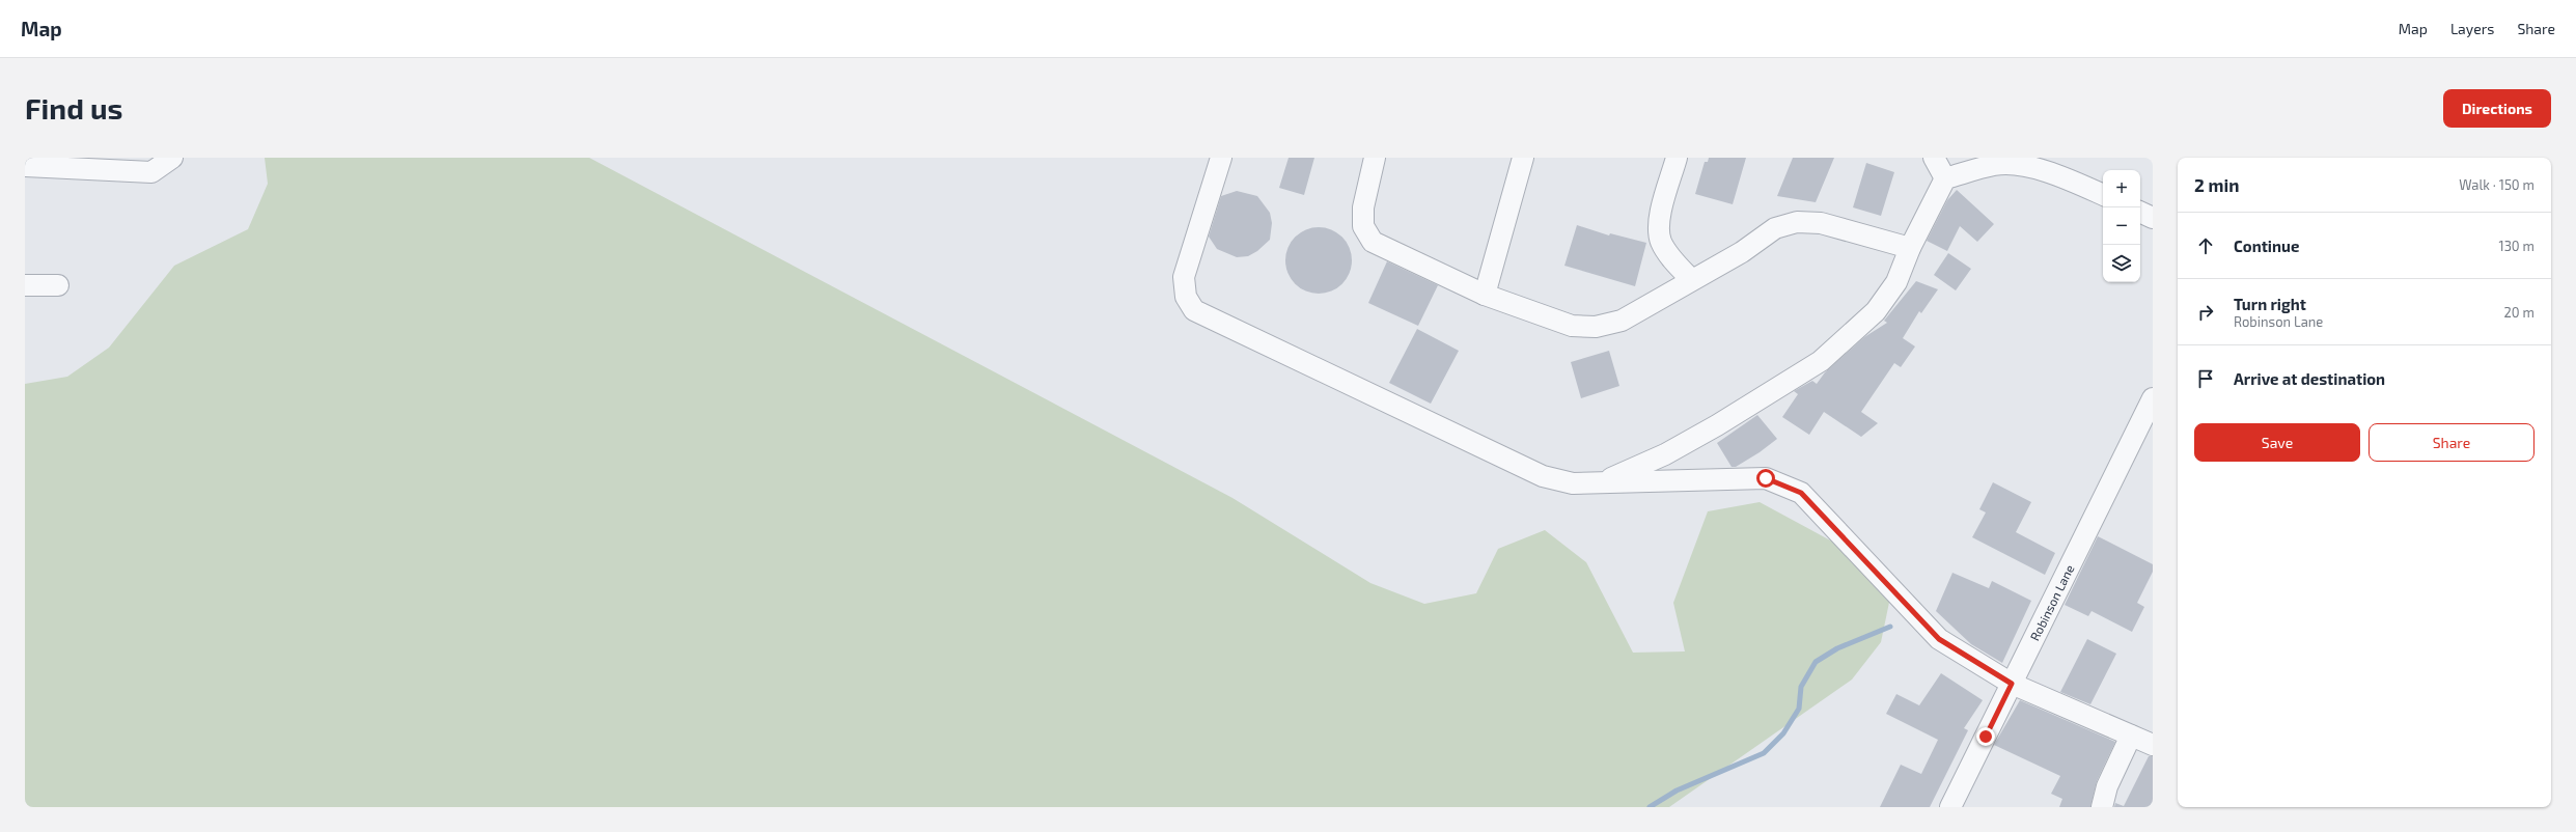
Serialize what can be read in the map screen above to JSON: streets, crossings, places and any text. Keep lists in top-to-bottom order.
{
  "streets": {
    "street": ["Robinson Lane"]
  },
  "page": {
    "header": "Map",
    "nav": ["Map", "Layers", "Share"],
    "buttons": [
      "Directions",
      ["Save", "Share"]
    ],
    "title": "Find us",
    "heading": ["2 min", "Walk · 150 m"],
    "map_buttons": ["+", "−"],
    "list": [
      ["Continue", "130 m"],
      ["Turn right", "Robinson Lane", "20 m"],
      "Arrive at destination"
    ]
  }
}
